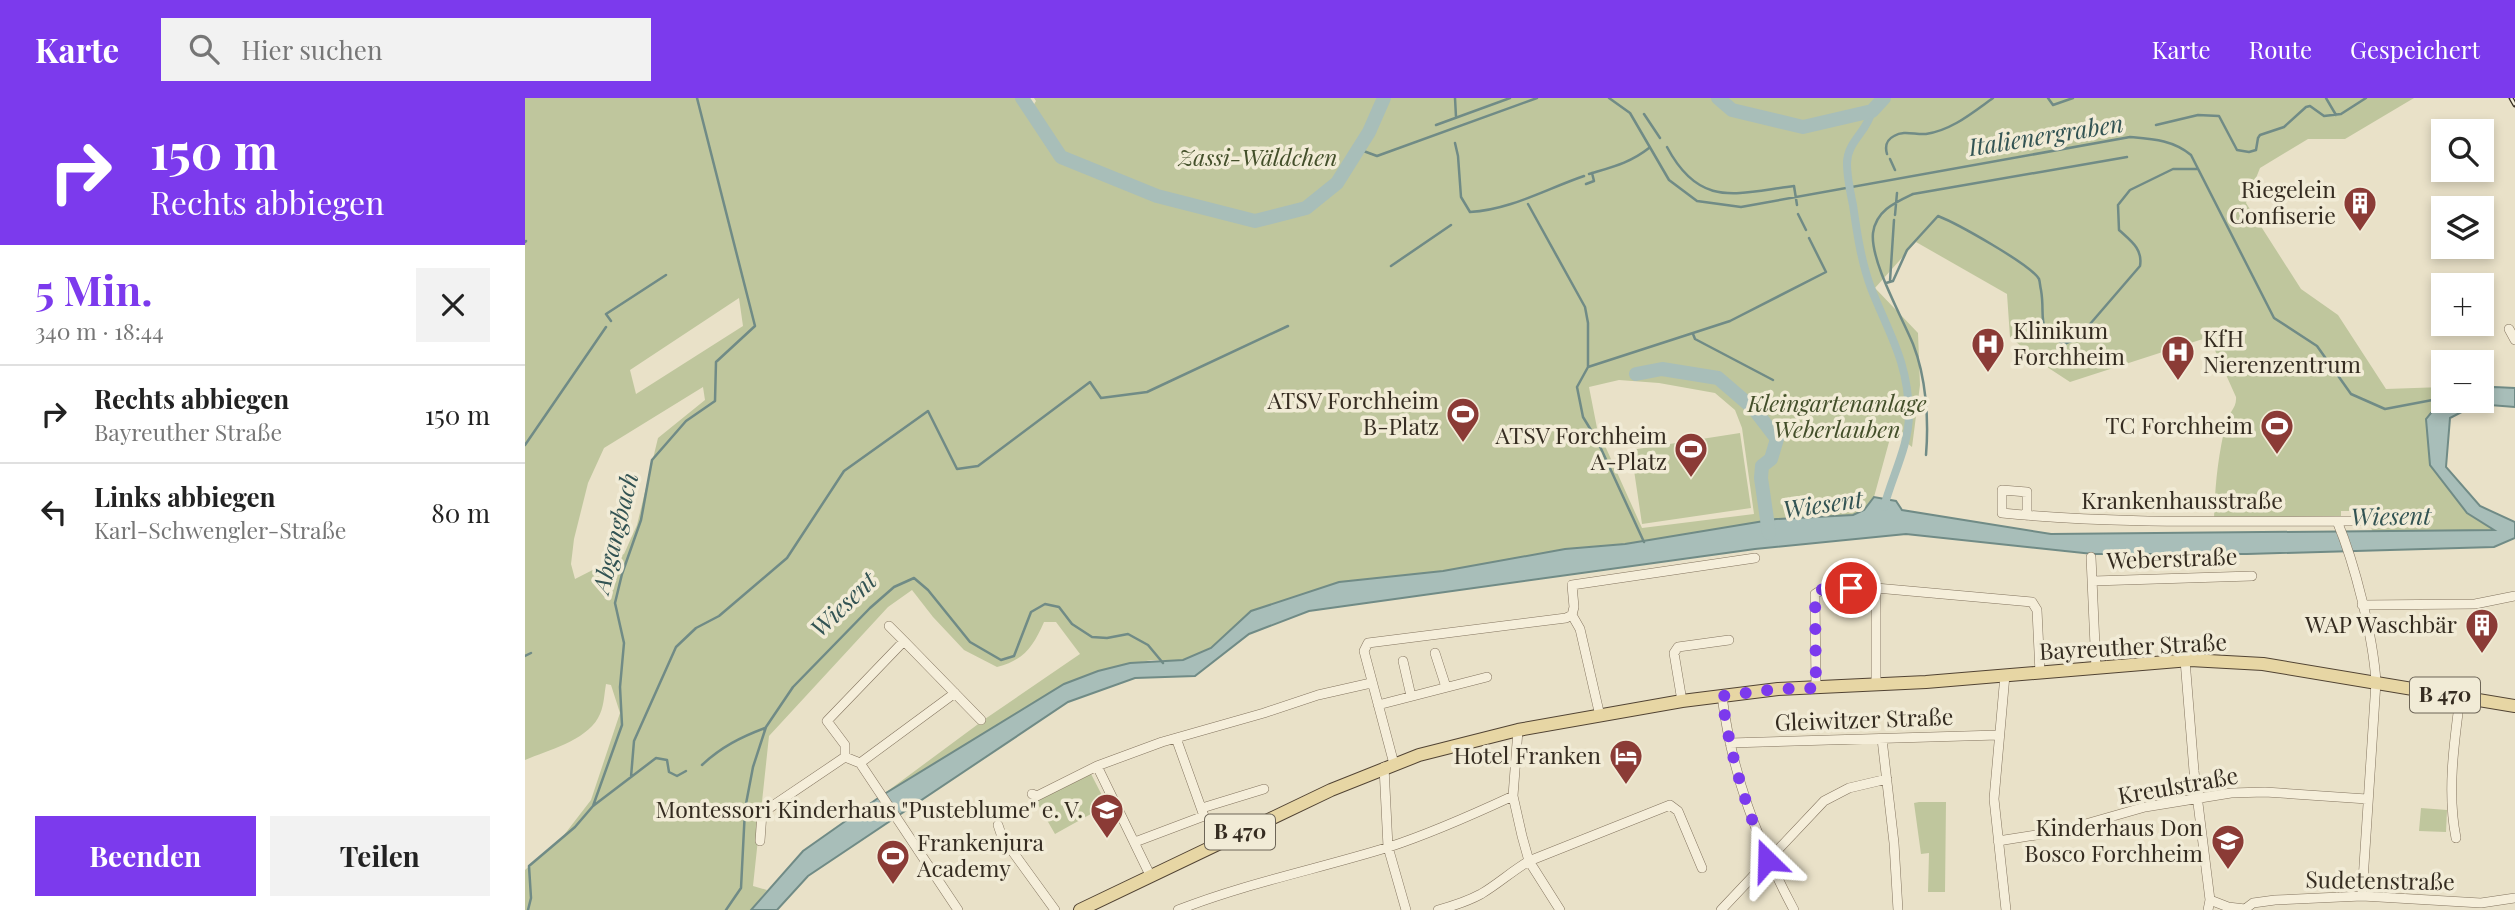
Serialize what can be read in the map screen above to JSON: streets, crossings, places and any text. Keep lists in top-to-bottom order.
{
  "streets": {
    "main road": ["Bayreuther Straße", "B 470"],
    "street": [
      "Krankenhausstraße",
      "Weberstraße",
      "Gleiwitzer Straße",
      "Kreulstraße",
      "Sudetenstraße"
    ]
  },
  "crossings": [
    ["Weberstraße", "Bayreuther Straße"]
  ],
  "water": ["Italienergraben", "Wiesent", "Abgangbach"],
  "parks": ["Zassi-Wäldchen", "Kleingartenanlage Weberlauben"],
  "places": {
    "building": ["Riegelein Confiserie", "WAP Waschbär"],
    "hospital": ["Klinikum Forchheim", "KfH Nierenzentrum"],
    "sports": [
      "ATSV Forchheim B-Platz",
      "TC Forchheim",
      "ATSV Forchheim A-Platz",
      "Frankenjura Academy"
    ],
    "hotel": ["Hotel Franken"],
    "school or university": ["Montessori Kinderhaus \"Pusteblume\" e. V.", "Kinderhaus Don Bosco Forchheim"]
  },
  "page": {
    "header": "Karte",
    "search": "Hier suchen",
    "nav": ["Karte", "Route", "Gespeichert"],
    "turn": ["150 m", "Rechts abbiegen"],
    "map_buttons": ["+", "−"],
    "heading": ["5 Min.", "340 m · 18:44"],
    "list": [
      {
        "name": "Rechts abbiegen",
        "note": "Bayreuther Straße",
        "value": "150 m"
      },
      {
        "name": "Links abbiegen",
        "note": "Karl-Schwengler-Straße",
        "value": "80 m"
      }
    ],
    "buttons": ["Beenden", "Teilen"]
  }
}
